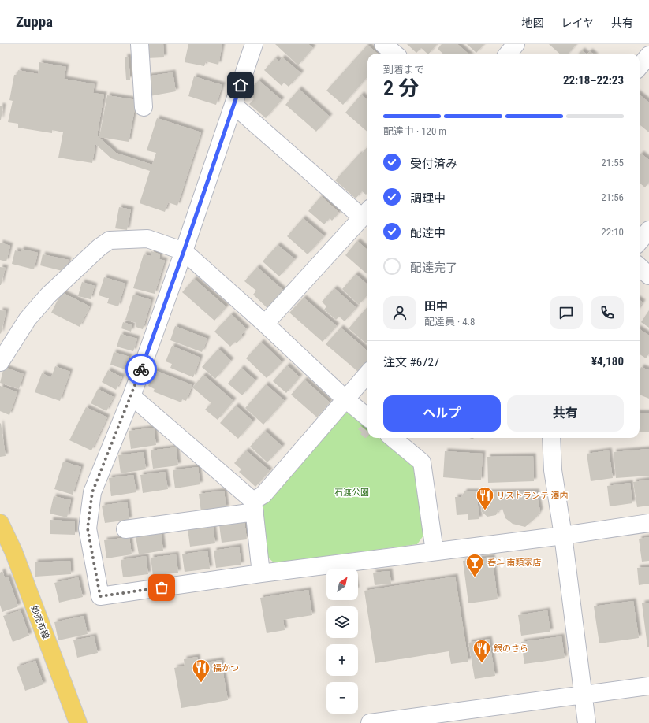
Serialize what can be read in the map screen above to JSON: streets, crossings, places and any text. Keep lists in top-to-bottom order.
{
  "streets": {
    "main road": ["妙売市線"]
  },
  "parks": ["石渡公園"],
  "places": {
    "restaurant": ["リストランテ 澤内", "銀のさら", "福かつ"],
    "bar": ["呑斗 南類家店"]
  },
  "north": "top right",
  "page": {
    "header": "Zuppa",
    "nav": ["地図", "レイヤ", "共有"],
    "heading": ["2 分", "到着まで", "22:18–22:23"],
    "panel": [
      "田中",
      "配達員 · 4.8",
      "注文 #6727",
      "¥4,180"
    ],
    "bar": "配達中 · 120 m",
    "list": [
      ["受付済み", "21:55"],
      ["調理中", "21:56"],
      ["配達中", "22:10"],
      "配達完了"
    ],
    "buttons": ["ヘルプ", "共有"],
    "map_buttons": ["+", "−"]
  }
}
